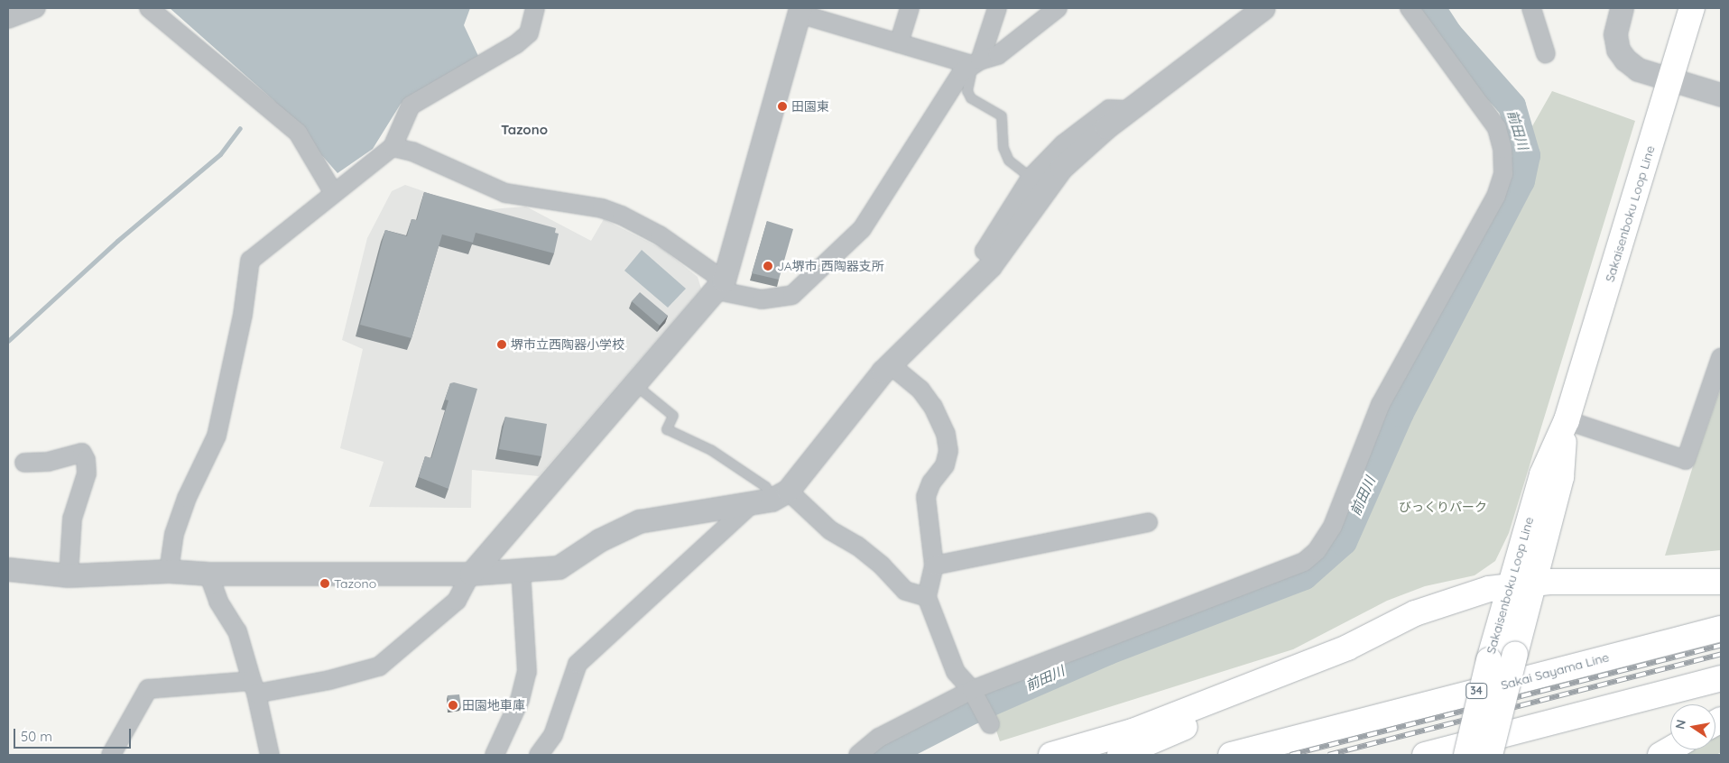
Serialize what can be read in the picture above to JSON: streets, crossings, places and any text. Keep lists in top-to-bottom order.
{
  "streets": {
    "main road": ["Sakaisenboku Loop Line", "Sakai Sayama Line", "34"]
  },
  "districts": ["Tazono"],
  "water": ["前田川"],
  "parks": ["びっくりパーク"],
  "places": [
    "田園東",
    "JA堺市 西陶器支所",
    "堺市立西陶器小学校",
    "Tazono",
    "田園地車庫"
  ],
  "scale_bar": "50 m",
  "north": "left"
}
